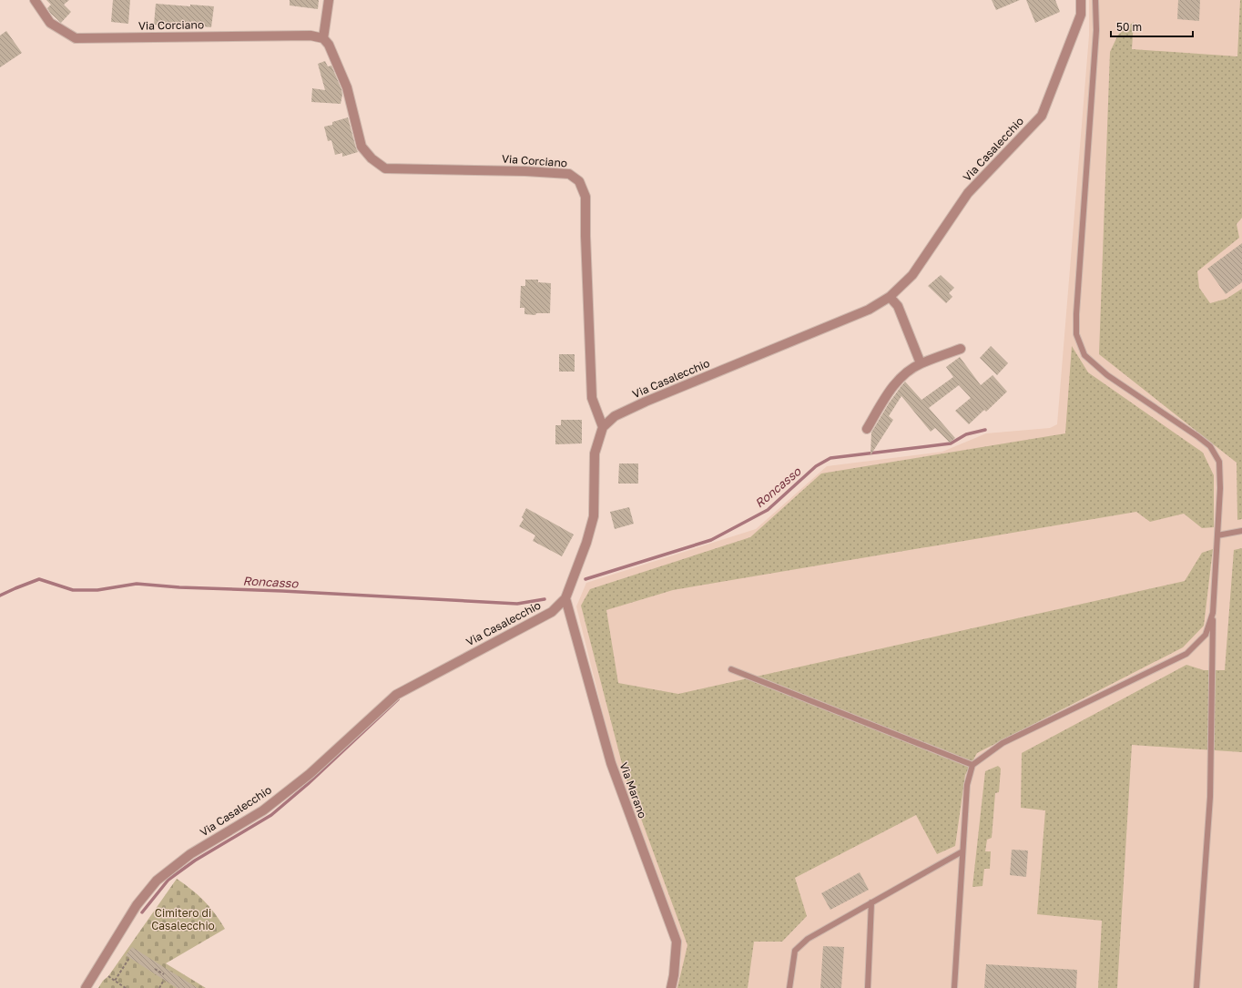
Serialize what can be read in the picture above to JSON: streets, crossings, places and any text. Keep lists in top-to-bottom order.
{
  "streets": {
    "street": ["Via Corciano", "Via Casalecchio", "Via Marano"]
  },
  "crossings": [
    ["Via Corciano", "Via Casalecchio"],
    ["Via Casalecchio", "Via Marano"]
  ],
  "water": ["Roncasso"],
  "parks": ["Cimitero di Casalecchio"],
  "scale_bar": "50 m"
}
